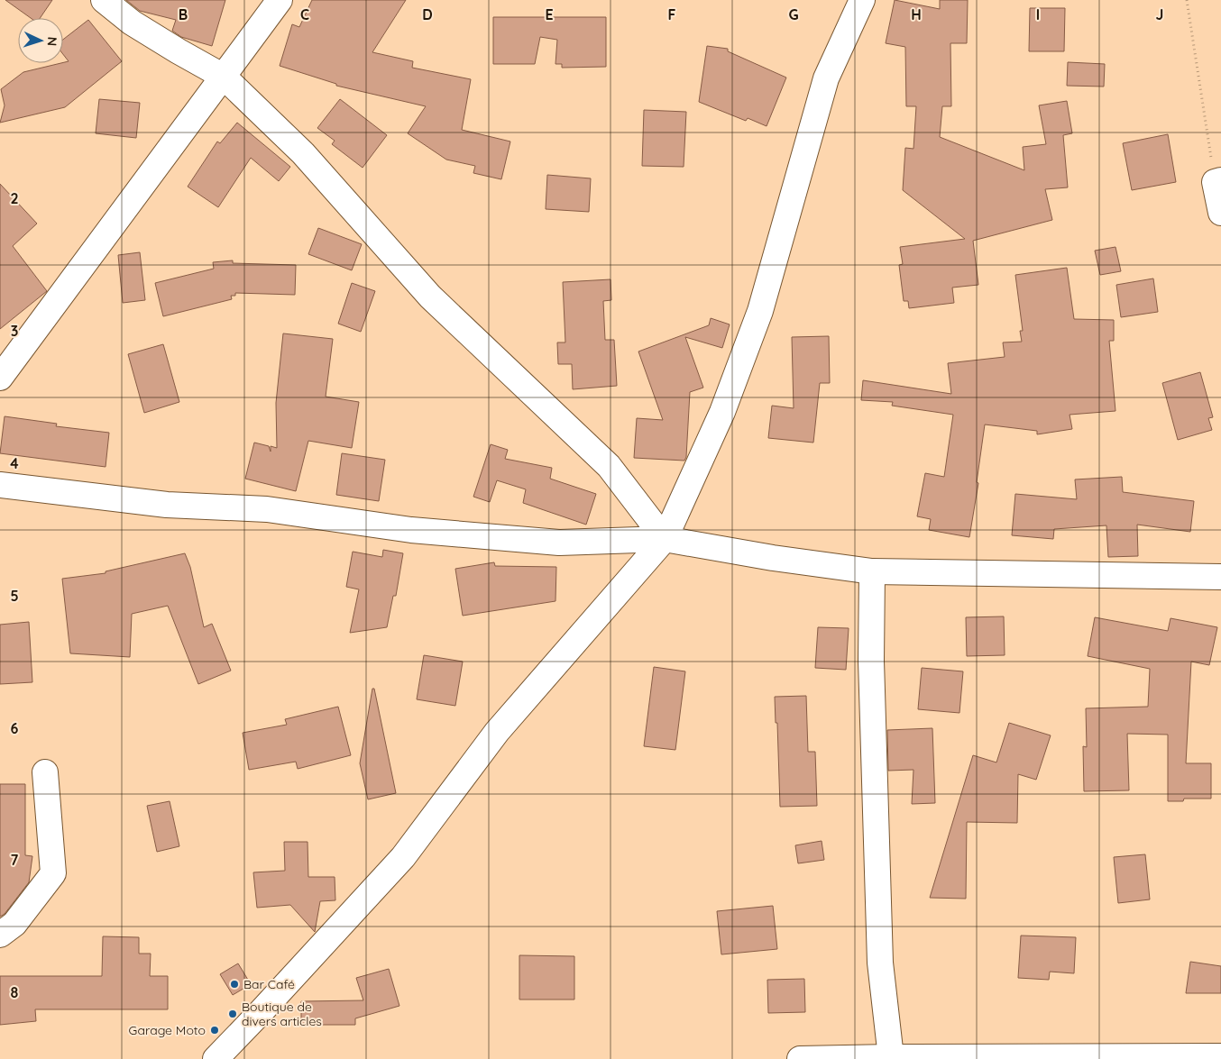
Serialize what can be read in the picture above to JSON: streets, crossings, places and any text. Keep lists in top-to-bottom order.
{
  "places": ["Bar Café", "Boutique de divers articles", "Garage Moto"],
  "north": "right",
  "grid": {
    "columns": [
      "B",
      "C",
      "D",
      "E",
      "F",
      "G",
      "H",
      "I",
      "J"
    ],
    "rows": [
      "2",
      "3",
      "4",
      "5",
      "6",
      "7",
      "8"
    ]
  }
}
